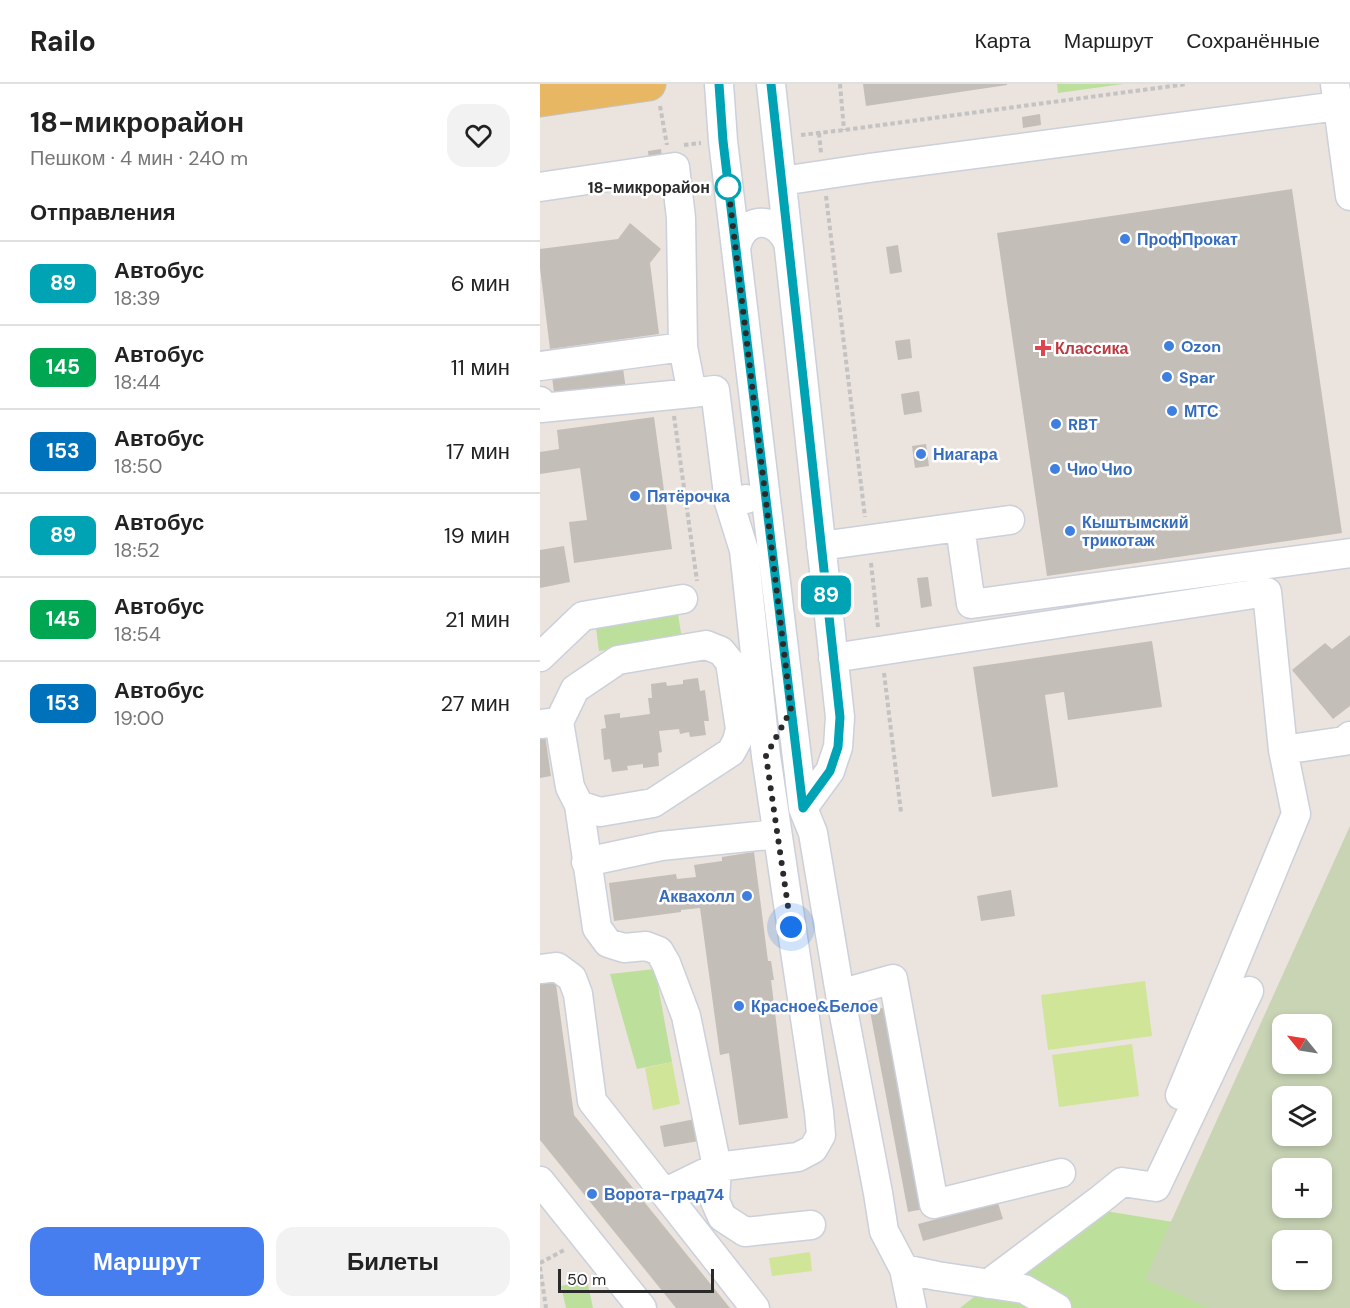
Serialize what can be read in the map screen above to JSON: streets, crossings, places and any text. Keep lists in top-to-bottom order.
{
  "places": {
    "other": [
      "18-микрорайон",
      "ПрофПрокат",
      "Ozon",
      "Spar",
      "МТС",
      "RBT",
      "Ниагара",
      "Чио Чио",
      "Пятёрочка",
      "Кыштымский трикотаж",
      "Аквахолл",
      "Красное&Белое",
      "Ворота-град74"
    ],
    "health": ["Классика"]
  },
  "lines": ["bus line 89"],
  "scale_bar": "50 m",
  "north": "top left",
  "page": {
    "header": "Railo",
    "nav": ["Карта", "Маршрут", "Сохранённые"],
    "heading": [
      ["18-микрорайон", "Пешком · 4 мин · 240 m"],
      "Отправления"
    ],
    "on_map": "89",
    "list": [
      {
        "mark": "89",
        "name": "Автобус",
        "note": "18:39",
        "value": "6 мин"
      },
      {
        "mark": "145",
        "name": "Автобус",
        "note": "18:44",
        "value": "11 мин"
      },
      {
        "mark": "153",
        "name": "Автобус",
        "note": "18:50",
        "value": "17 мин"
      },
      {
        "mark": "89",
        "name": "Автобус",
        "note": "18:52",
        "value": "19 мин"
      },
      {
        "mark": "145",
        "name": "Автобус",
        "note": "18:54",
        "value": "21 мин"
      },
      {
        "mark": "153",
        "name": "Автобус",
        "note": "19:00",
        "value": "27 мин"
      }
    ],
    "map_buttons": ["+", "−"],
    "buttons": ["Маршрут", "Билеты"],
    "scale": "50 m"
  }
}
